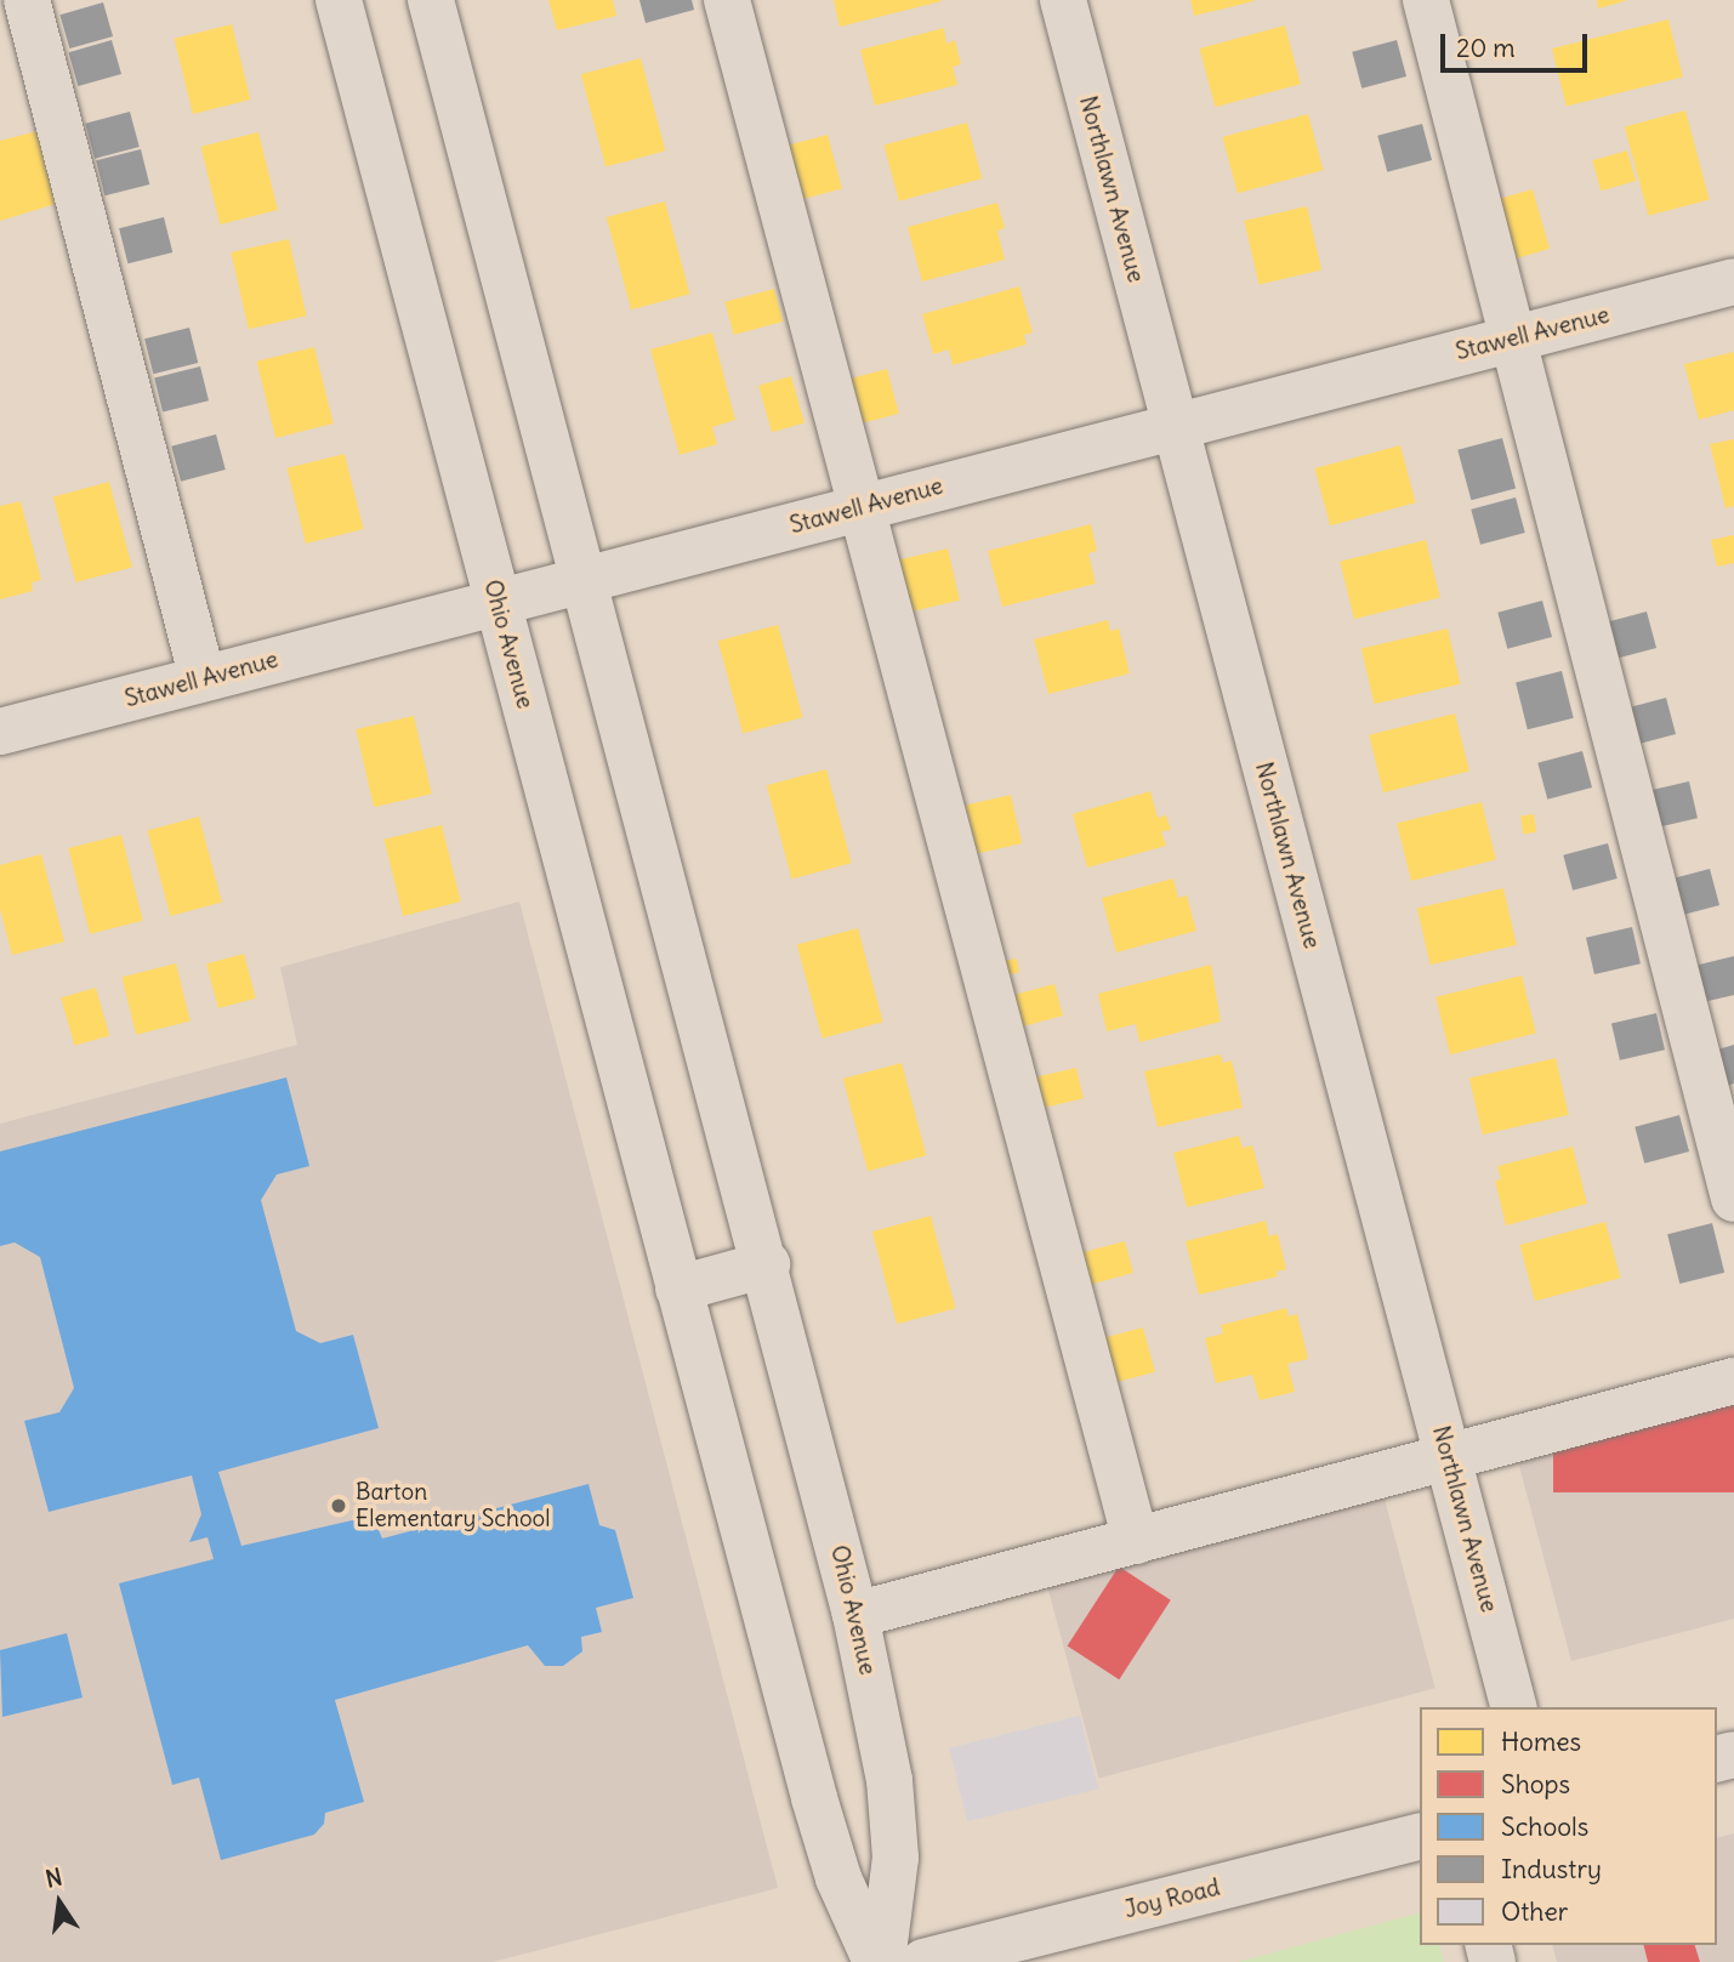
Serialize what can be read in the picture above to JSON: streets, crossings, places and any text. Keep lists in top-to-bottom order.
{
  "streets": {
    "street": [
      "Northlawn Avenue",
      "Stawell Avenue",
      "Ohio Avenue",
      "Joy Road"
    ]
  },
  "crossings": [
    ["Northlawn Avenue", "Stawell Avenue"],
    ["Stawell Avenue", "Ohio Avenue"]
  ],
  "places": ["Barton Elementary School"],
  "legend": [
    "Homes",
    "Shops",
    "Schools",
    "Industry",
    "Other"
  ],
  "scale_bar": "20 m",
  "north": "top"
}
